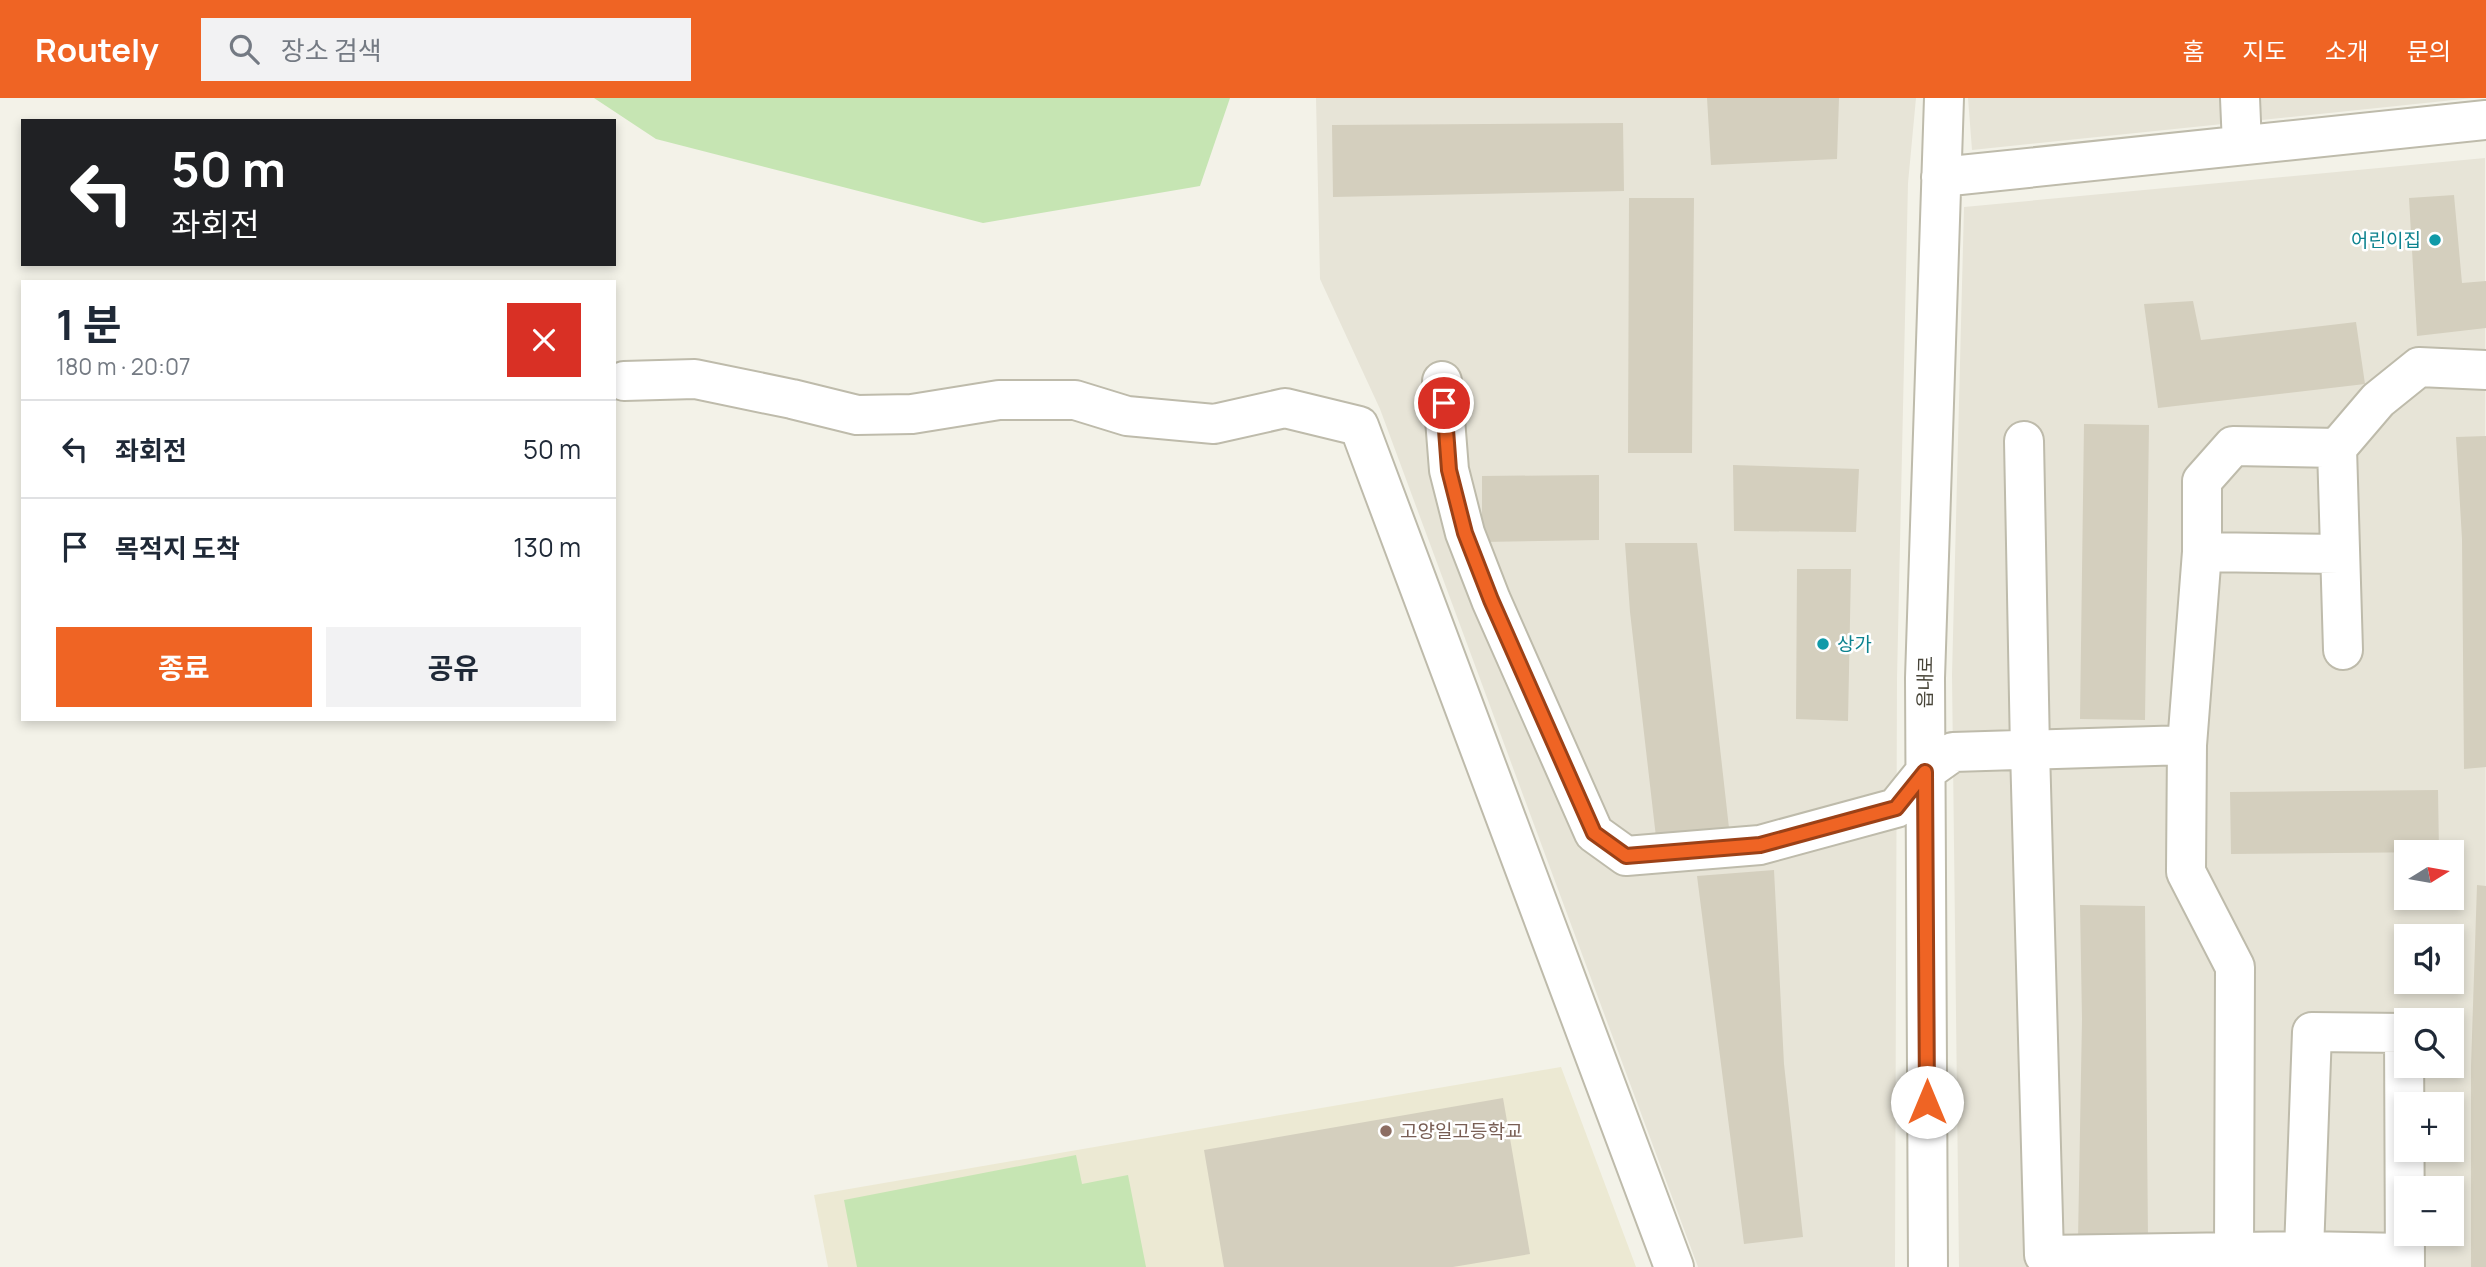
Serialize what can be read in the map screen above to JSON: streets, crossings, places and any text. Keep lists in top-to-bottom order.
{
  "streets": {
    "street": ["읍내로"]
  },
  "places": ["어린이집", "상가", "고양일고등학교"],
  "north": "right",
  "page": {
    "header": "Routely",
    "search": "장소 검색",
    "nav": [
      "홈",
      "지도",
      "소개",
      "문의"
    ],
    "turn": ["50 m", "좌회전"],
    "heading": ["1 분", "180 m · 20:07"],
    "list": [
      {
        "name": "좌회전",
        "value": "50 m"
      },
      {
        "name": "목적지 도착",
        "value": "130 m"
      }
    ],
    "buttons": ["종료", "공유"],
    "map_buttons": ["+", "−"]
  }
}
